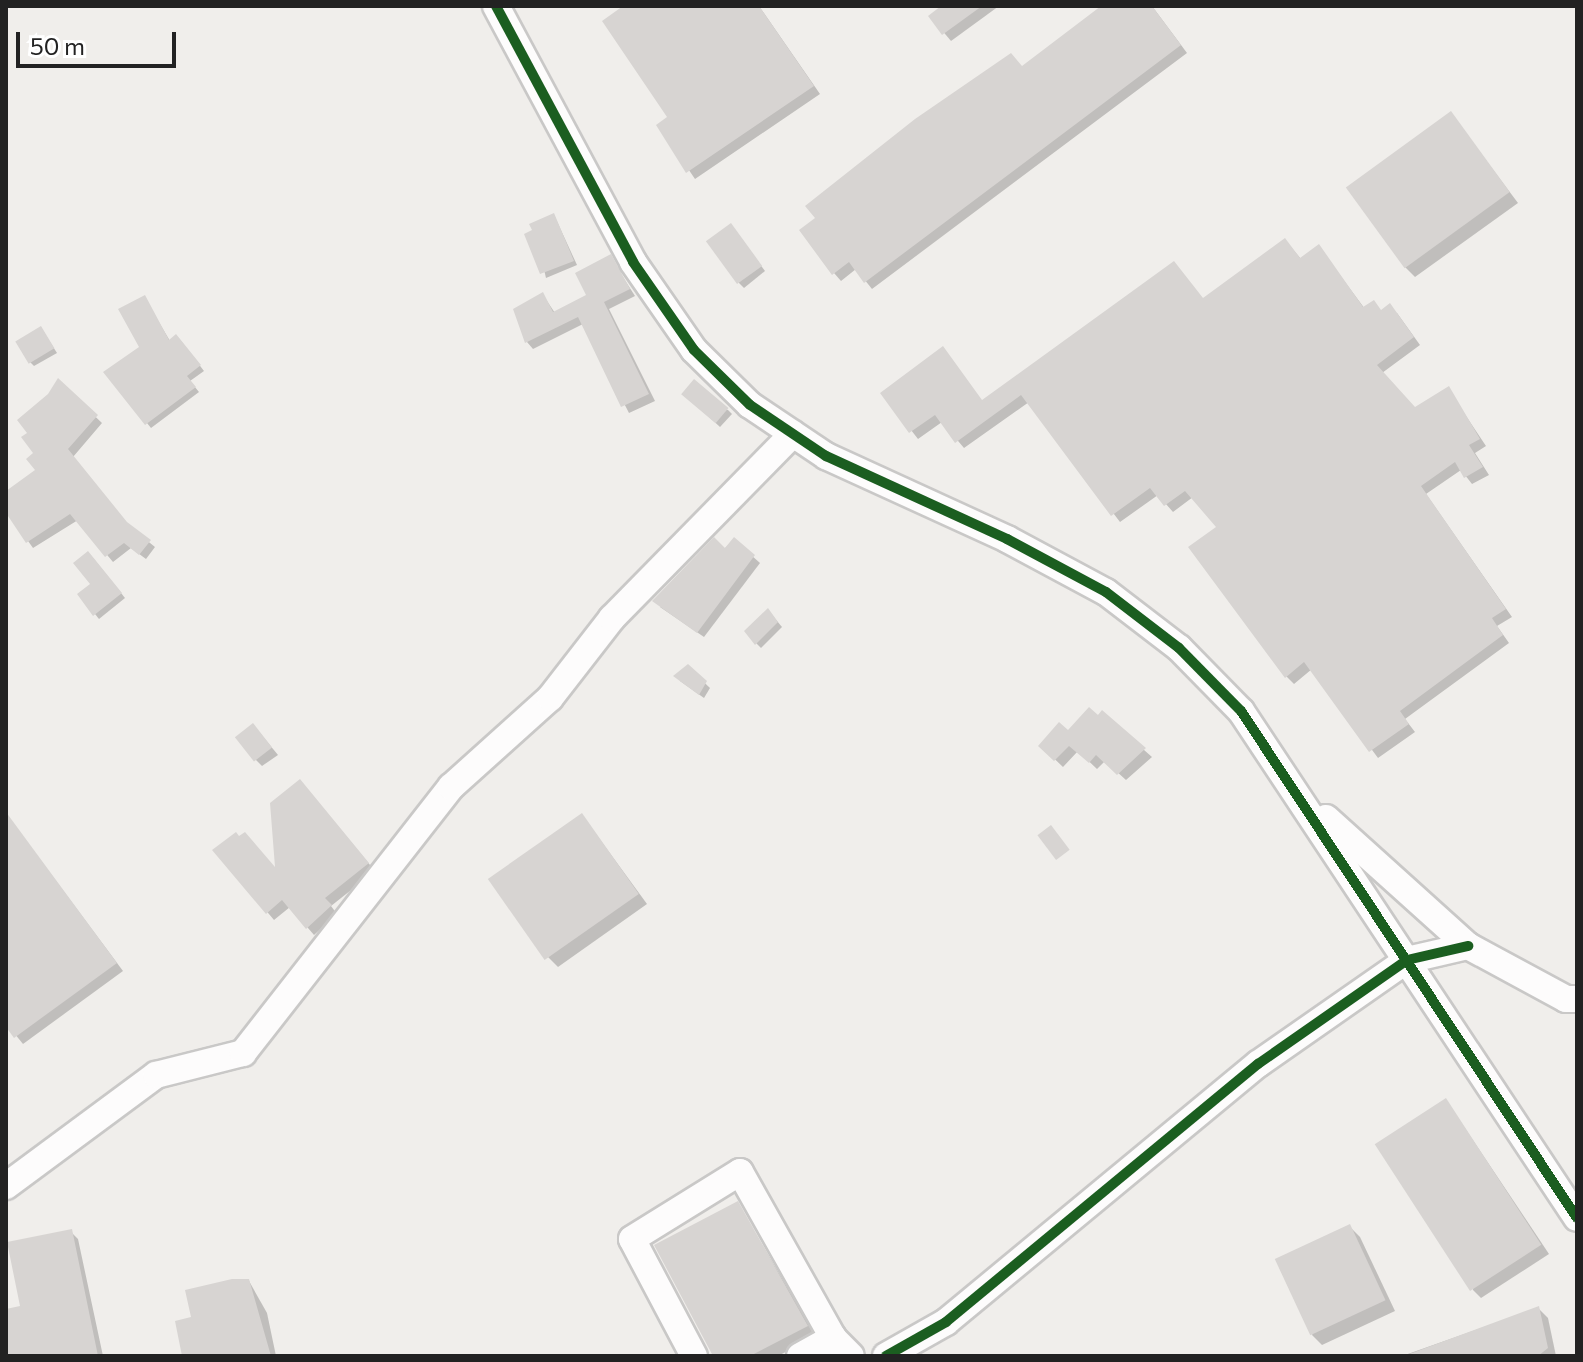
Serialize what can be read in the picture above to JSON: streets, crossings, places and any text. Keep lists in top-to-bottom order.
{
  "scale_bar": "50 m"
}
